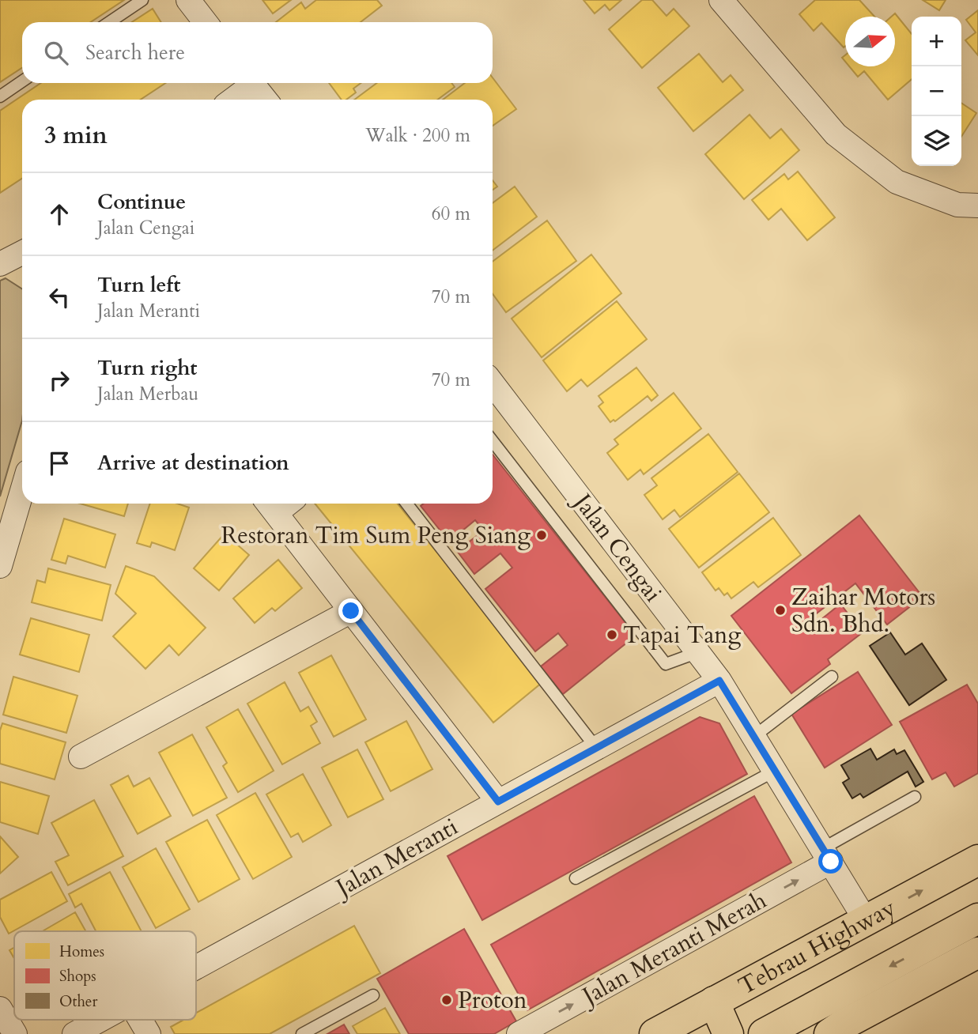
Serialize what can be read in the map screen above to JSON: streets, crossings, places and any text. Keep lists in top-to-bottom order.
{
  "streets": {
    "main road": ["Tebrau Highway"],
    "street": ["Jalan Cengai", "Jalan Meranti", "Jalan Meranti Merah"]
  },
  "crossings": [
    ["Jalan Cengai", "Jalan Meranti"],
    ["Jalan Cengai", "Tebrau Highway"],
    ["Jalan Cengai", "Jalan Meranti Merah"]
  ],
  "one_way": ["Jalan Meranti Merah"],
  "places": [
    "Restoran Tim Sum Peng Siang",
    "Zaihar Motors Sdn. Bhd.",
    "Tapai Tang",
    "Proton"
  ],
  "legend": ["Homes", "Shops", "Other"],
  "north": "right",
  "page": {
    "map_buttons": ["+", "−"],
    "search": "Search here",
    "heading": ["3 min", "Walk · 200 m"],
    "list": [
      ["Continue", "Jalan Cengai", "60 m"],
      ["Turn left", "Jalan Meranti", "70 m"],
      ["Turn right", "Jalan Merbau", "70 m"],
      "Arrive at destination"
    ]
  }
}
